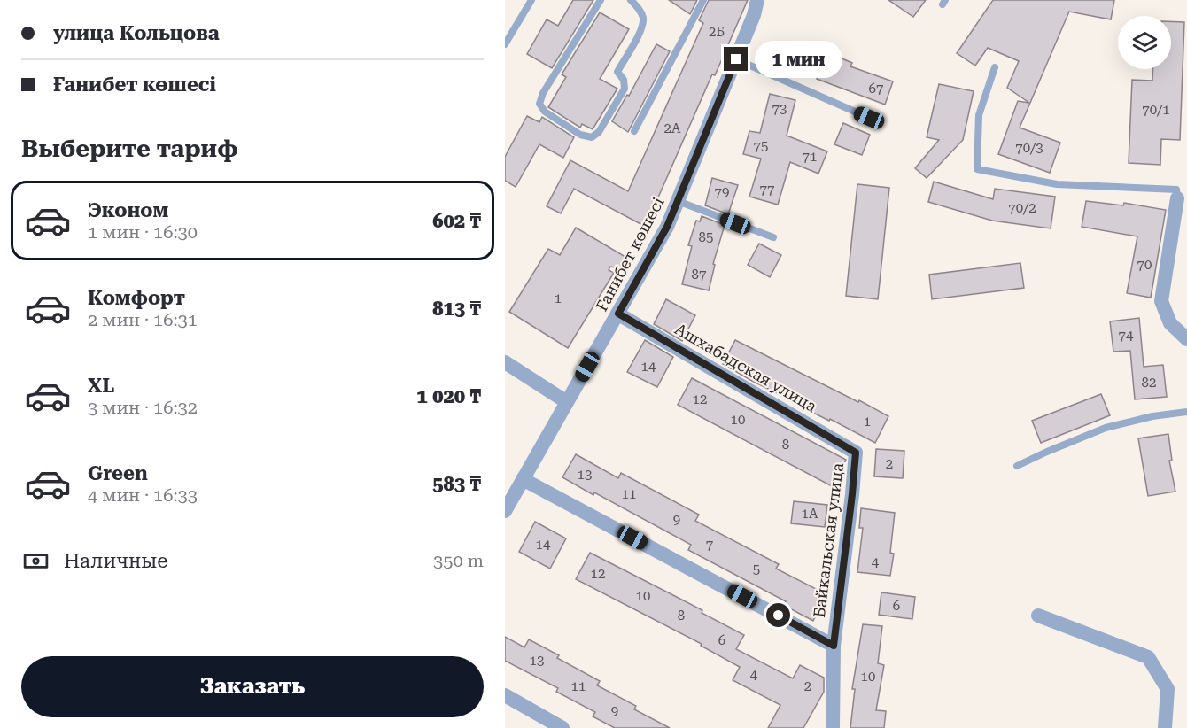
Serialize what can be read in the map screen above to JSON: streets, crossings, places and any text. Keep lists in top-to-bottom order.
{
  "streets": {
    "street": ["Ғанибет көшесі", "Ашхабадская улица", "Байкальская улица"]
  },
  "crossings": [
    ["Ғанибет көшесі", "Ашхабадская улица"],
    ["Ашхабадская улица", "Байкальская улица"]
  ],
  "house_numbers": [
    "2Б",
    "67",
    "73",
    "70/1",
    "2А",
    "75",
    "70/3",
    "71",
    "77",
    "79",
    "70/2",
    "85",
    "70",
    "87",
    "1",
    "74",
    "14",
    "82",
    "12",
    "10",
    "1",
    "8",
    "2",
    "13",
    "11",
    "1А",
    "9",
    "14",
    "7",
    "4",
    "5",
    "12",
    "10",
    "6",
    "8",
    "6",
    "13",
    "4",
    "10",
    "11",
    "2",
    "9"
  ],
  "page": {
    "banner": ["улица Кольцова", "Ғанибет көшесі"],
    "bubble": "1 мин",
    "heading": "Выберите тариф",
    "list": [
      {
        "name": "Эконом",
        "note": "1 мин · 16:30",
        "value": "602 ₸"
      },
      {
        "name": "Комфорт",
        "note": "2 мин · 16:31",
        "value": "813 ₸"
      },
      {
        "name": "XL",
        "note": "3 мин · 16:32",
        "value": "1 020 ₸"
      },
      {
        "name": "Green",
        "note": "4 мин · 16:33",
        "value": "583 ₸"
      }
    ],
    "pay": ["Наличные", "350 m"],
    "buttons": "Заказать"
  }
}
